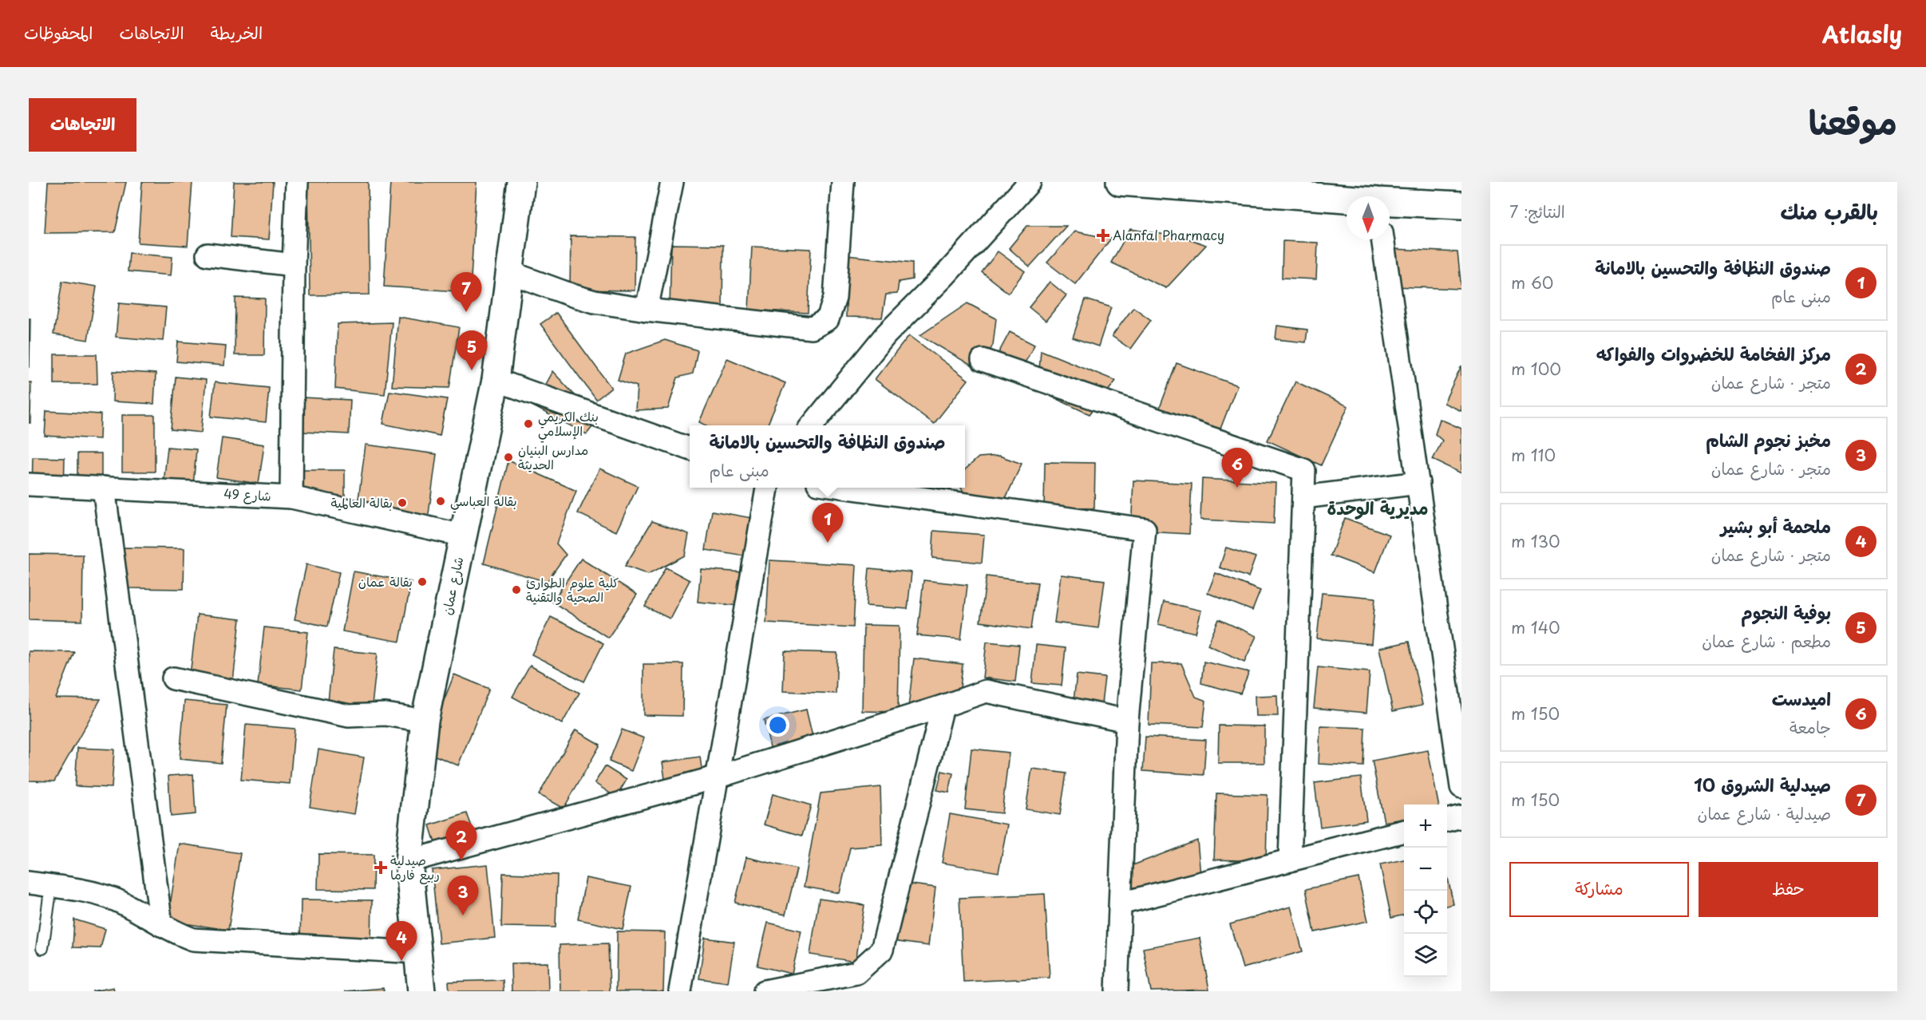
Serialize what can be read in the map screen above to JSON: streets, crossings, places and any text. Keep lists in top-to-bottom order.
{
  "streets": {
    "street": ["شارع 49", "شارع عمان"]
  },
  "crossings": [
    ["شارع 49", "شارع عمان"]
  ],
  "districts": ["مديرية الوحدة"],
  "places": {
    "health": ["Alanfal Pharmacy", "صيدلية ربيع فارما"],
    "other": [
      "بنك الكريمي الإسلامي",
      "مدارس البنيان الحديثة",
      "بقالة العباسي",
      "بقالة العالمية",
      "بقالة عمان",
      "كلية علوم الطوارئ الصحية والتقنية"
    ]
  },
  "north": "bottom",
  "page": {
    "header": "Atlasly",
    "nav": ["الخريطة", "الاتجاهات", "المحفوظات"],
    "title": "موقعنا",
    "buttons": [
      "الاتجاهات",
      ["حفظ", "مشاركة"]
    ],
    "heading": ["بالقرب منك", "النتائج: 7"],
    "list": [
      {
        "mark": "1",
        "name": "صندوق النظافة والتحسين بالامانة",
        "note": "مبنى عام",
        "value": "60 m"
      },
      {
        "mark": "2",
        "name": "مركز الفخامة للخضروات والفواكه",
        "note": "متجر · شارع عمان",
        "value": "100 m"
      },
      {
        "mark": "3",
        "name": "مخبز نجوم الشام",
        "note": "متجر · شارع عمان",
        "value": "110 m"
      },
      {
        "mark": "4",
        "name": "ملحمة أبو بشير",
        "note": "متجر · شارع عمان",
        "value": "130 m"
      },
      {
        "mark": "5",
        "name": "بوفية النجوم",
        "note": "مطعم · شارع عمان",
        "value": "140 m"
      },
      {
        "mark": "6",
        "name": "اميدست",
        "note": "جامعة",
        "value": "150 m"
      },
      {
        "mark": "7",
        "name": "صيدلية الشروق 10",
        "note": "صيدلية · شارع عمان",
        "value": "150 m"
      }
    ],
    "pins": [
      "7",
      "5",
      "6",
      "1",
      "2",
      "3",
      "4"
    ],
    "popup": ["صندوق النظافة والتحسين بالامانة", "مبنى عام"],
    "map_buttons": ["+", "−"]
  }
}
